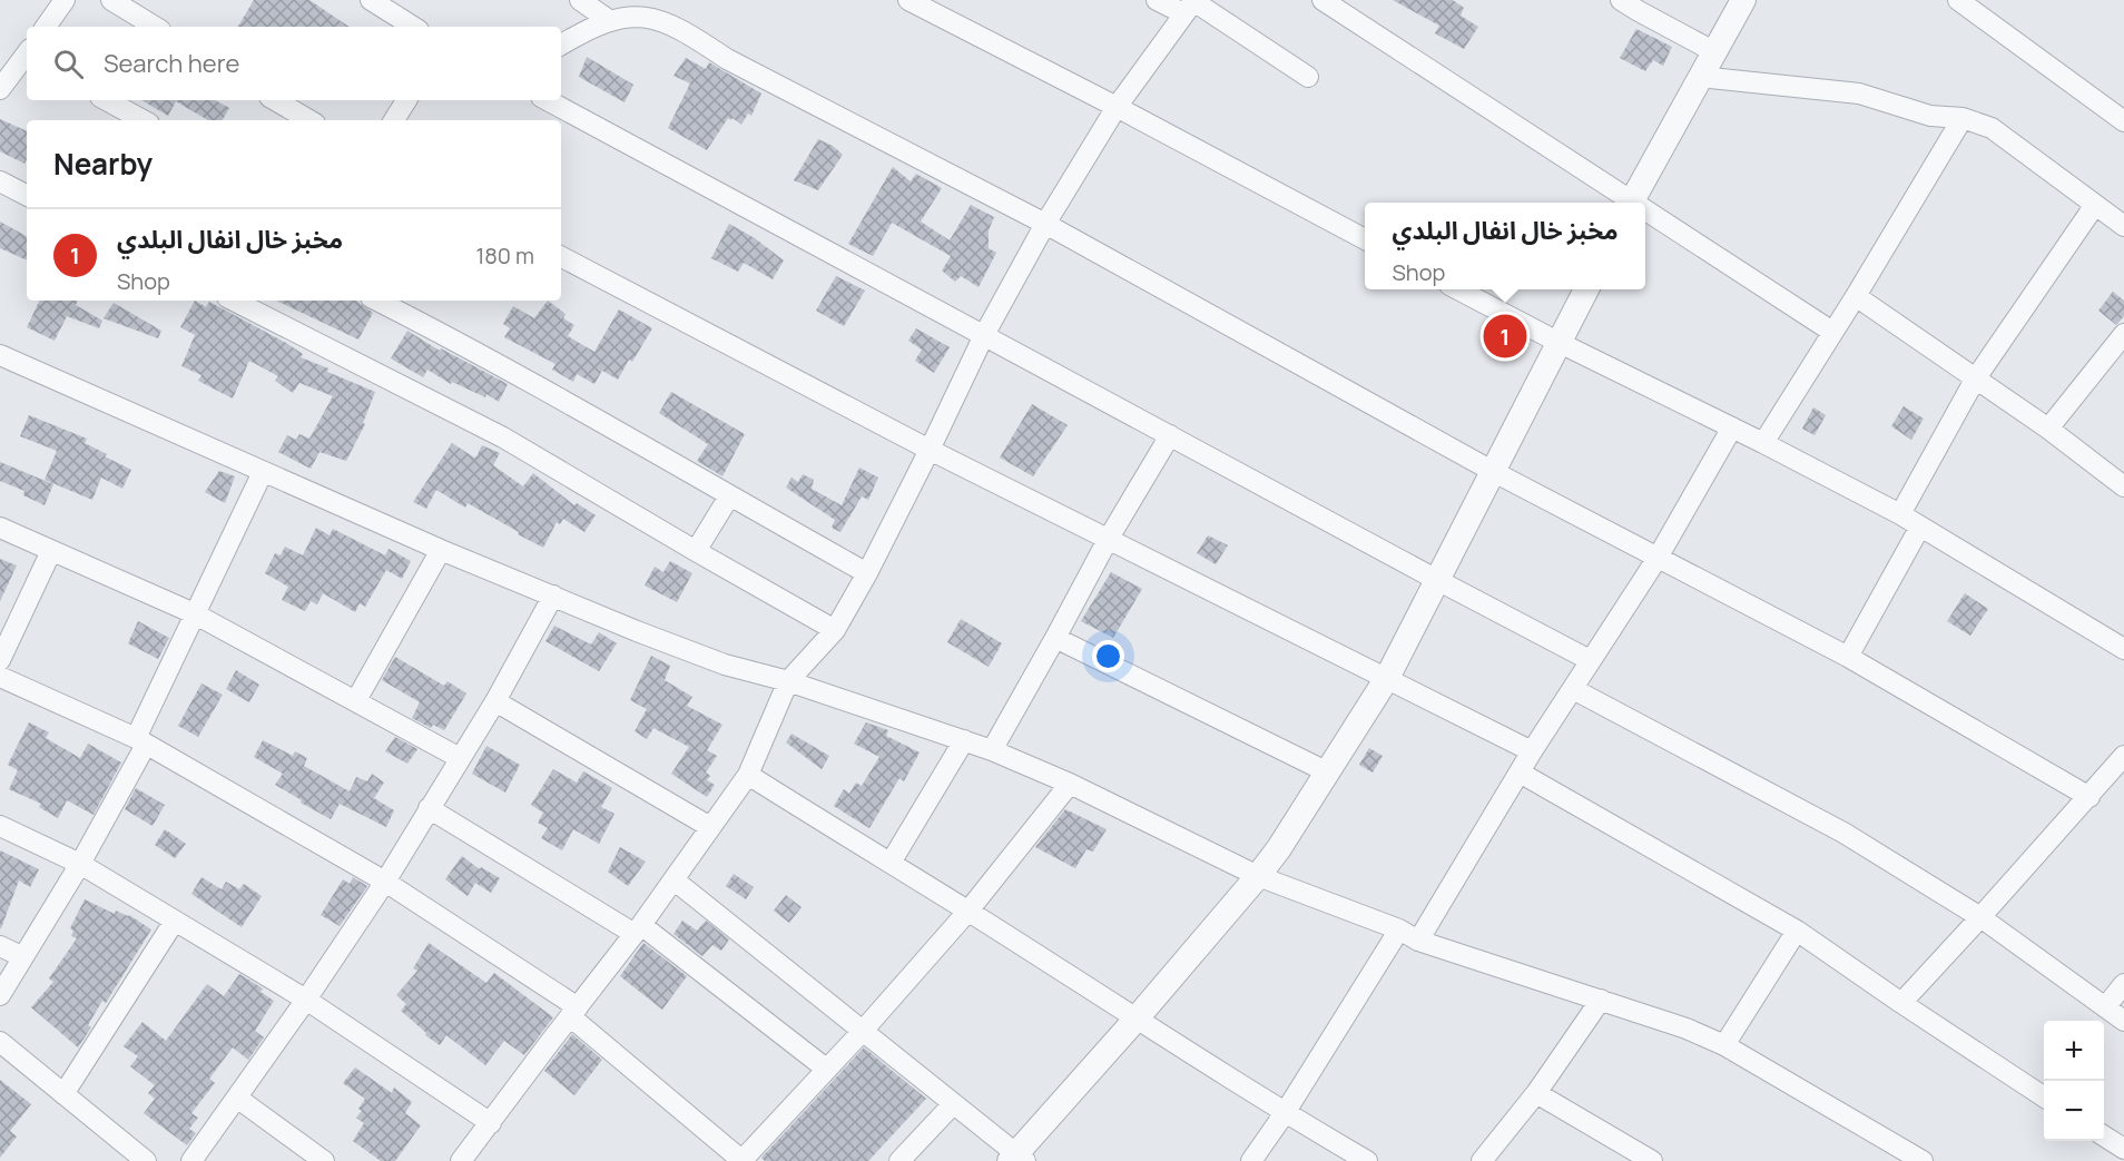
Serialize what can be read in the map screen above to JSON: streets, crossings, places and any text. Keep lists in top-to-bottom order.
{
  "page": {
    "search": "Search here",
    "heading": "Nearby",
    "popup": ["مخبز خال انفال البلدي", "Shop"],
    "list": [
      {
        "mark": "1",
        "name": "مخبز خال انفال البلدي",
        "note": "Shop",
        "value": "180 m"
      }
    ],
    "pins": "1",
    "map_buttons": ["+", "−"]
  }
}
